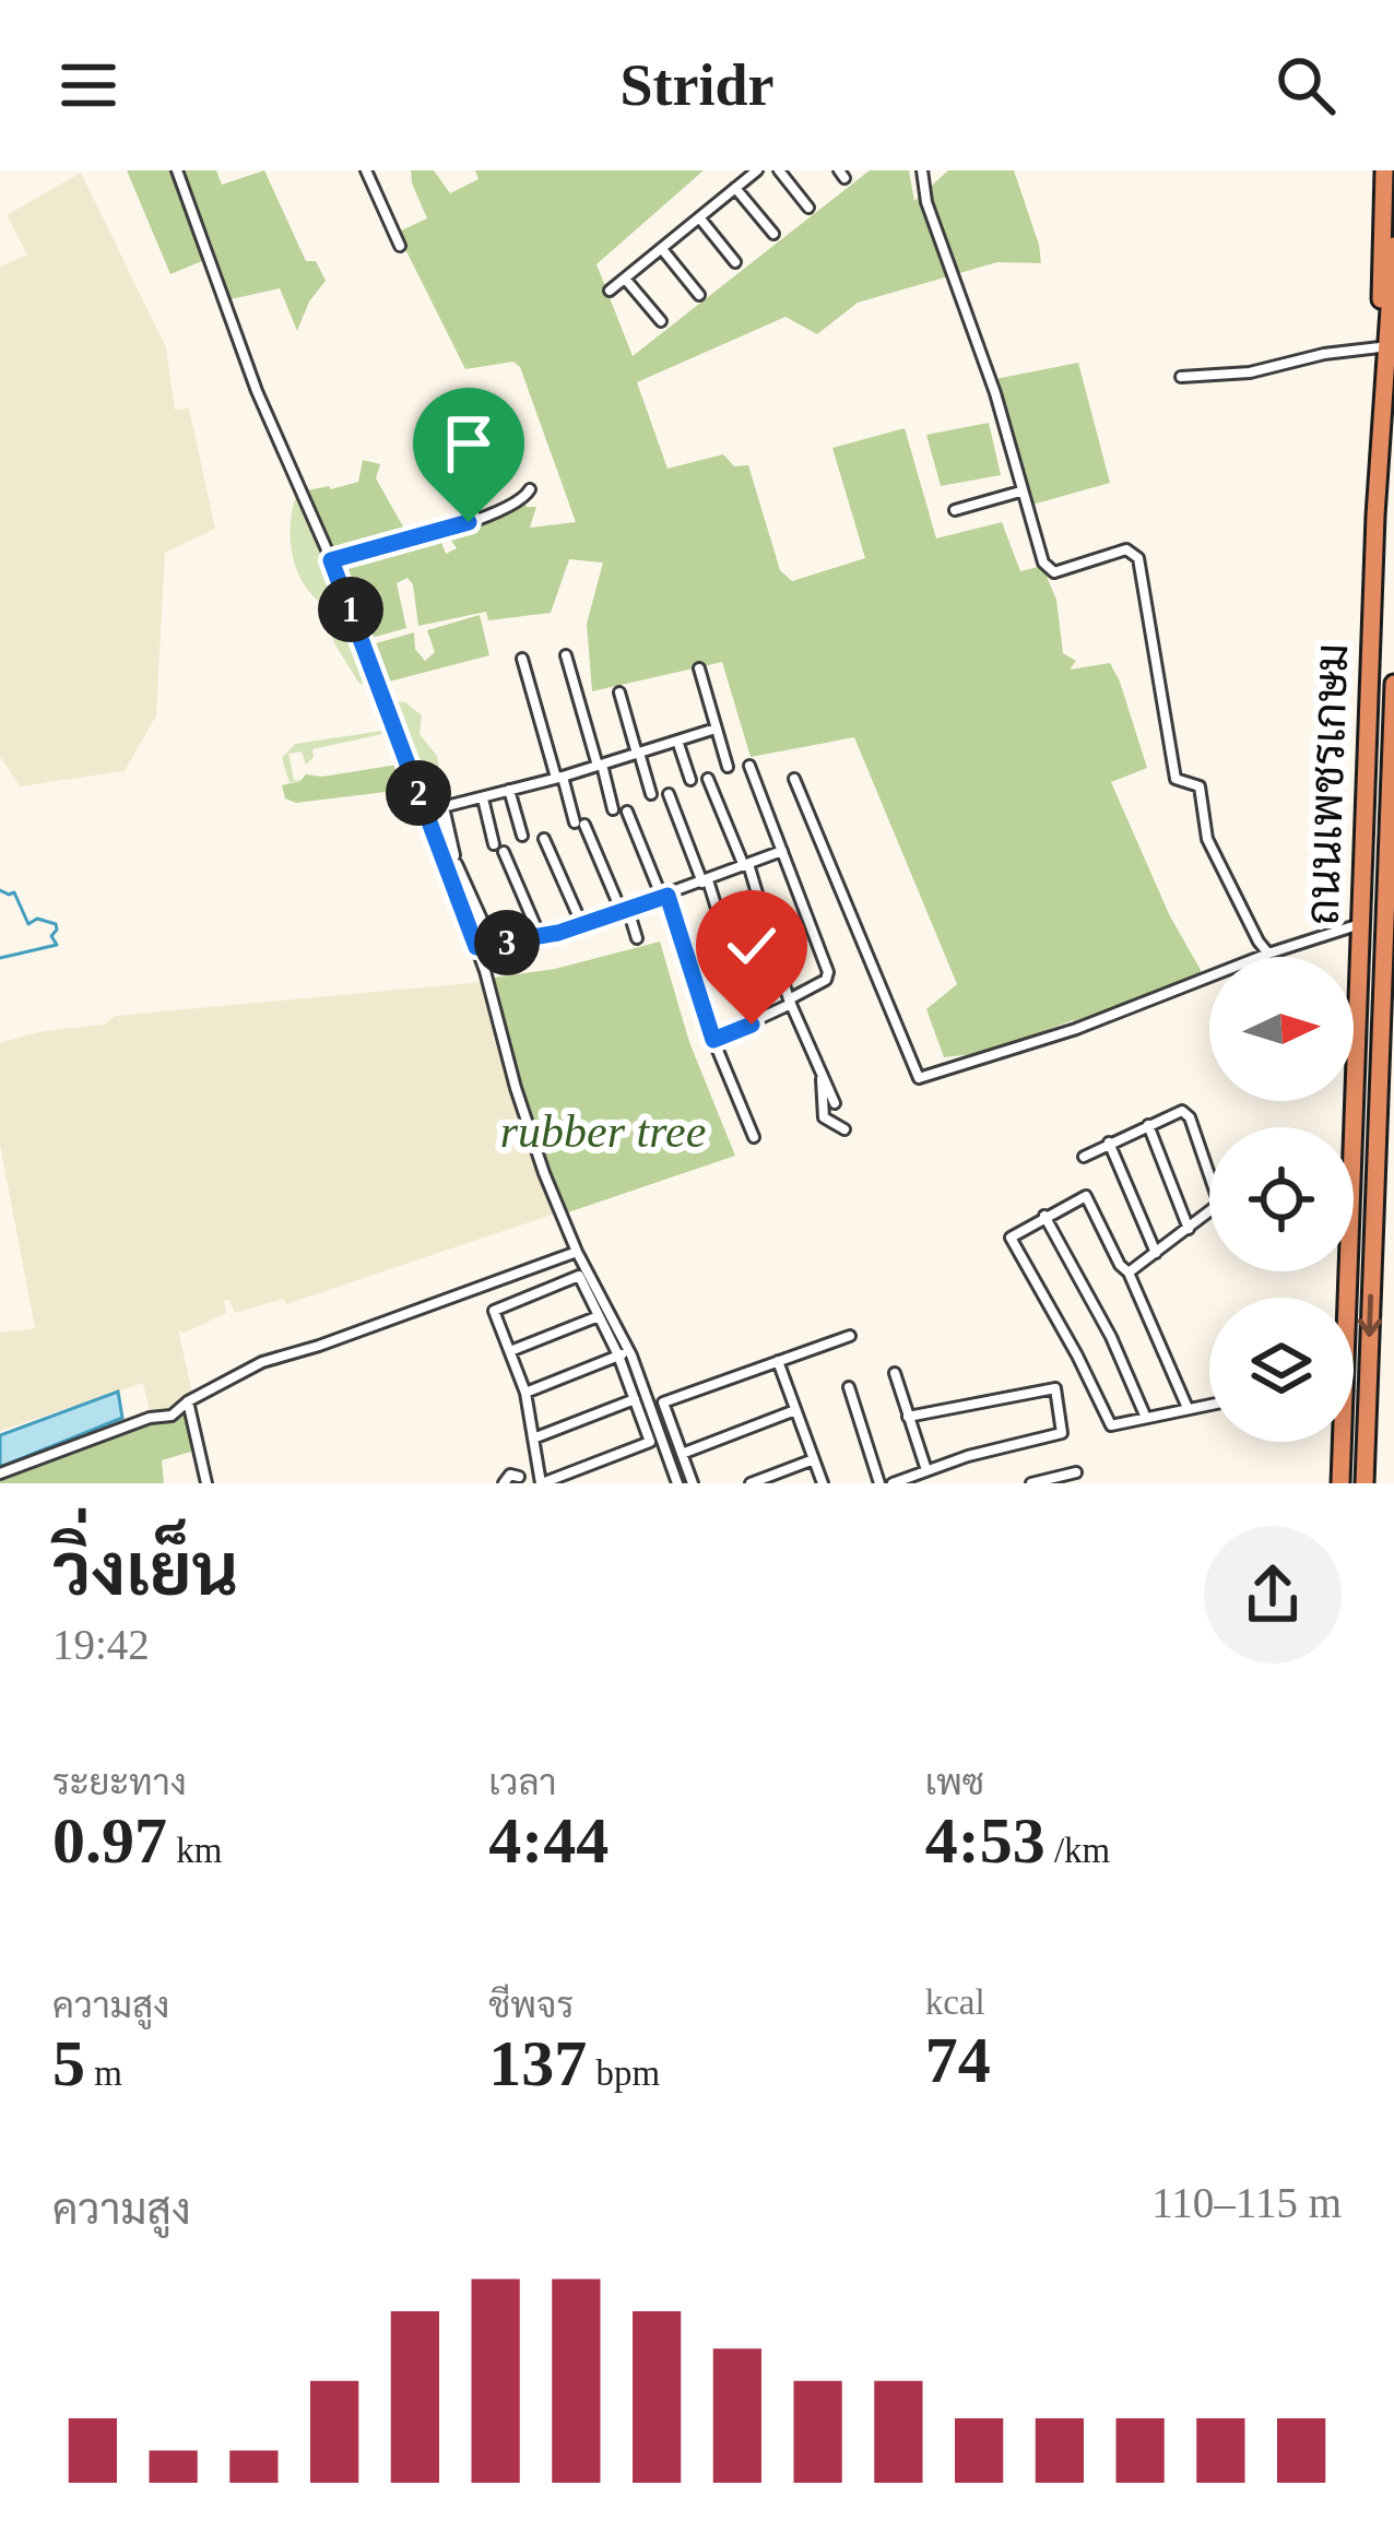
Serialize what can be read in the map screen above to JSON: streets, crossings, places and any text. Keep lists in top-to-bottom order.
{
  "streets": {
    "highway": ["ถนนเพชรเกษม"]
  },
  "parks": ["rubber tree"],
  "north": "right",
  "page": {
    "header": "Stridr",
    "pins": ["1", "2", "3"],
    "heading": ["วิ่งเย็น", "19:42"],
    "stats": [
      ["ระยะทาง", "0.97 km"],
      ["เวลา", "4:44"],
      ["เพซ", "4:53 /km"],
      ["ความสูง", "5 m"],
      ["ชีพจร", "137 bpm"],
      ["kcal", "74"]
    ],
    "chart": ["ความสูง", "110–115 m"]
  }
}
